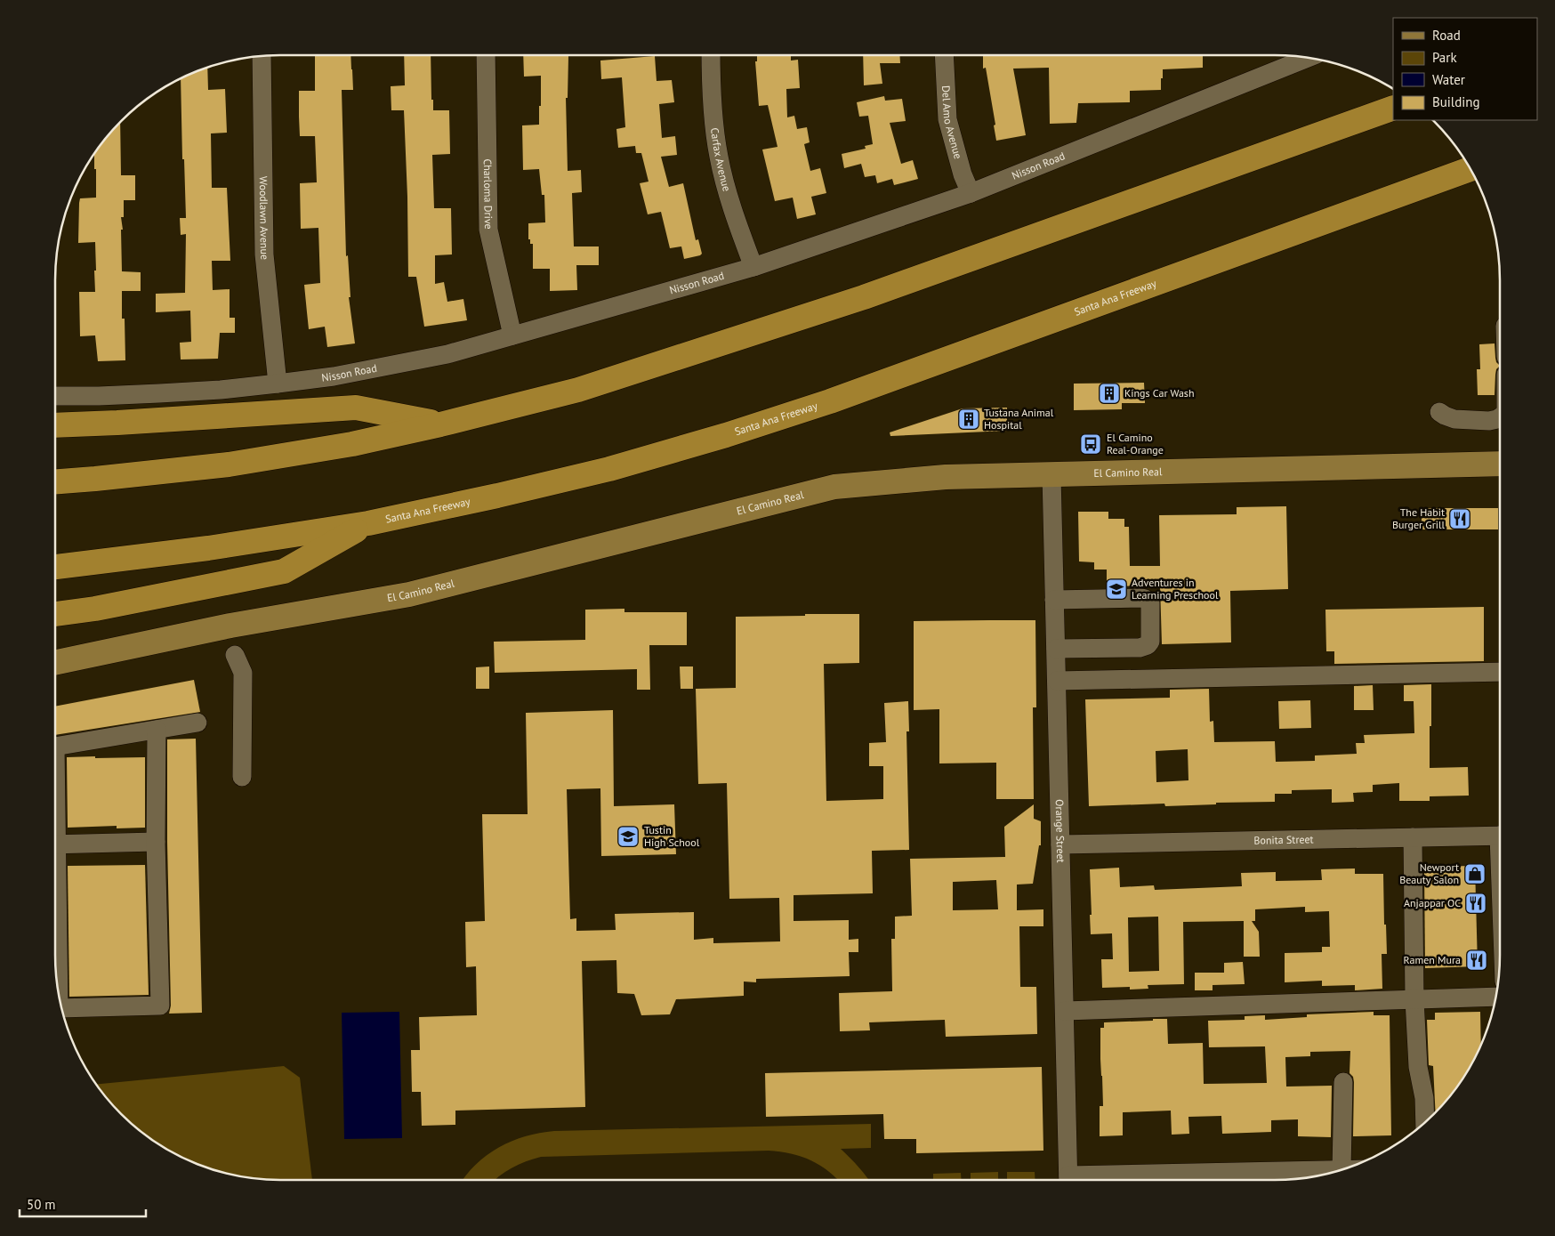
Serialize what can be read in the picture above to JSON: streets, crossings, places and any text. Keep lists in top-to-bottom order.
{
  "streets": {
    "highway": ["Santa Ana Freeway"],
    "main road": ["El Camino Real"],
    "street": [
      "Del Amo Avenue",
      "Carfax Avenue",
      "Nisson Road",
      "Charloma Drive",
      "Woodlawn Avenue",
      "Orange Street",
      "Bonita Street"
    ]
  },
  "crossings": [
    ["Del Amo Avenue", "Nisson Road"],
    ["Carfax Avenue", "Nisson Road"],
    ["Nisson Road", "Charloma Drive"],
    ["Nisson Road", "Woodlawn Avenue"],
    ["El Camino Real", "Orange Street"],
    ["Orange Street", "Bonita Street"]
  ],
  "places": {
    "building": ["Kings Car Wash", "Tustana Animal Hospital"],
    "bus stop": ["El Camino Real-Orange"],
    "restaurant": ["The Habit Burger Grill", "Anjappar OC", "Ramen Mura"],
    "school or university": ["Adventures in Learning Preschool", "Tustin High School"],
    "shop": ["Newport Beauty Salon"]
  },
  "legend": [
    "Road",
    "Park",
    "Water",
    "Building"
  ],
  "scale_bar": "50 m"
}
